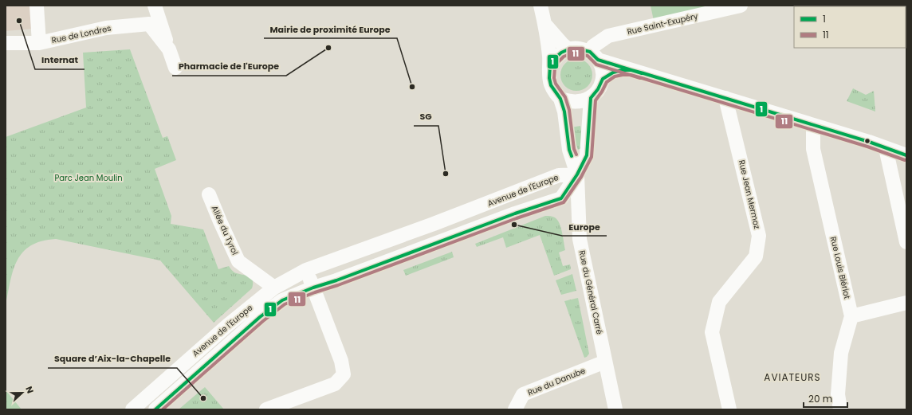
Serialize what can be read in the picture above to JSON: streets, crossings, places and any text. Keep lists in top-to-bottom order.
{
  "streets": {
    "street": [
      "Rue Saint-Exupéry",
      "Rue de Londres",
      "Avenue de l'Europe",
      "Rue Jean Mermoz",
      "Allée du Tyrol",
      "Rue Louis Blériot",
      "Rue du Général Carré",
      "Rue du Danube"
    ]
  },
  "crossings": [
    ["Rue Saint-Exupéry", "Rue du Général Carré"],
    ["Avenue de l'Europe", "Allée du Tyrol"],
    ["Avenue de l'Europe", "Rue du Général Carré"],
    ["Rue du Général Carré", "Rue du Danube"]
  ],
  "districts": ["AVIATEURS"],
  "parks": ["Parc Jean Moulin"],
  "places": [
    "Internat",
    "Pharmacie de l'Europe",
    "Mairie de proximité Europe",
    "SG",
    "Europe",
    "Square d’Aix-la-Chapelle"
  ],
  "lines": ["transit line 1", "transit line 11"],
  "legend": ["1", "11"],
  "scale_bar": "20 m",
  "north": "right"
}
